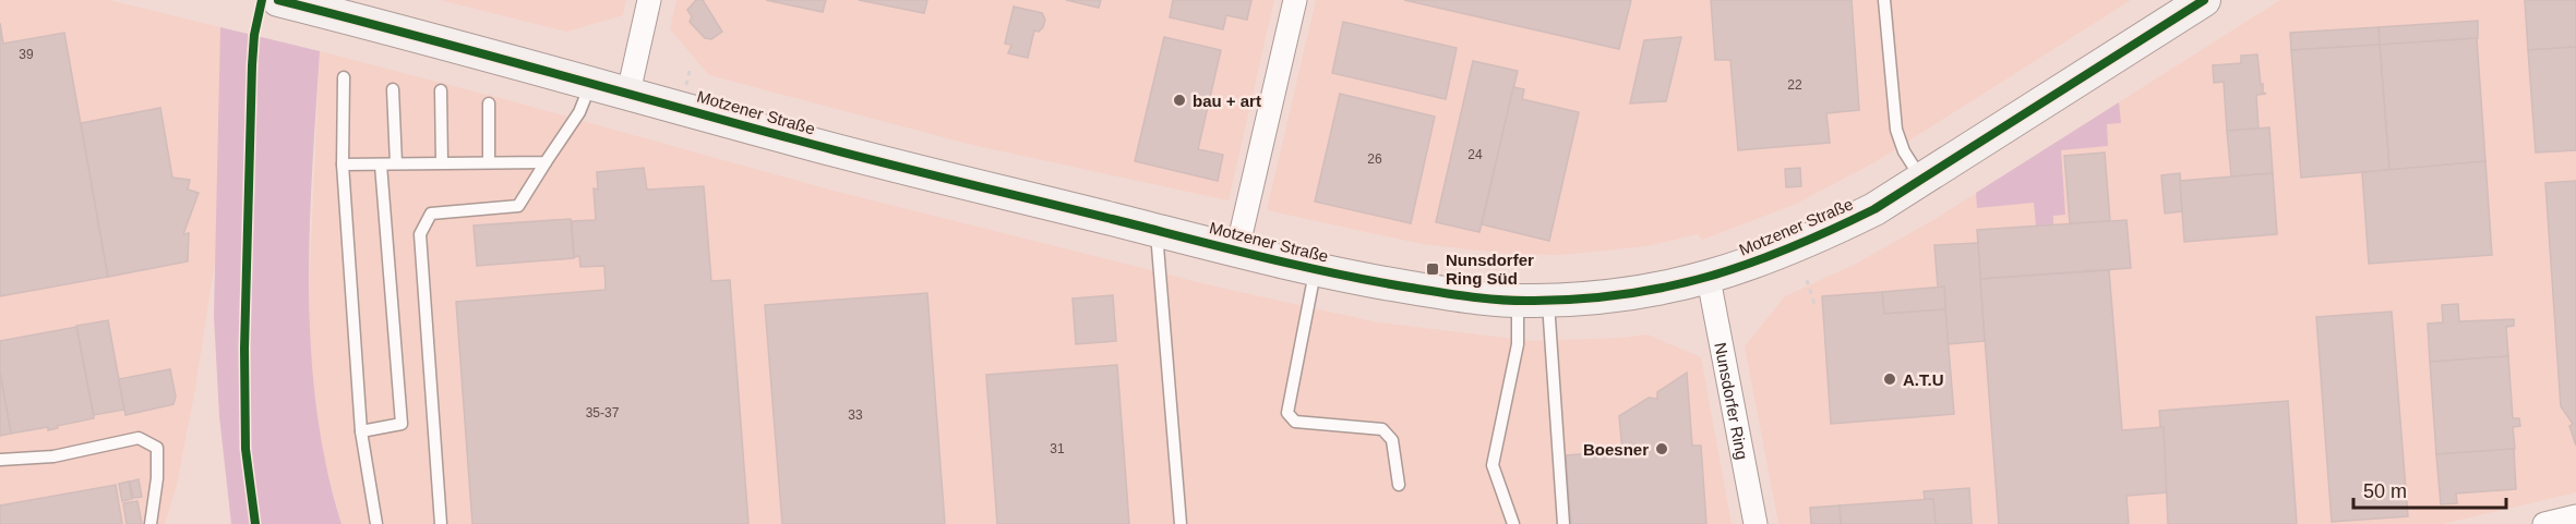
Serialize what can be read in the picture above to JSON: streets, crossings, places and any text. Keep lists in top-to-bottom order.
{
  "streets": {
    "street": ["Motzener Straße", "Nunsdorfer Ring"]
  },
  "crossings": [
    ["Motzener Straße", "Nunsdorfer Ring"]
  ],
  "places": {
    "other": ["bau + art", "A.T.U", "Boesner"],
    "transit": ["Nunsdorfer Ring Süd"]
  },
  "house_numbers": [
    "39",
    "22",
    "24",
    "26",
    "35-37",
    "33",
    "31"
  ],
  "scale_bar": "50 m"
}
